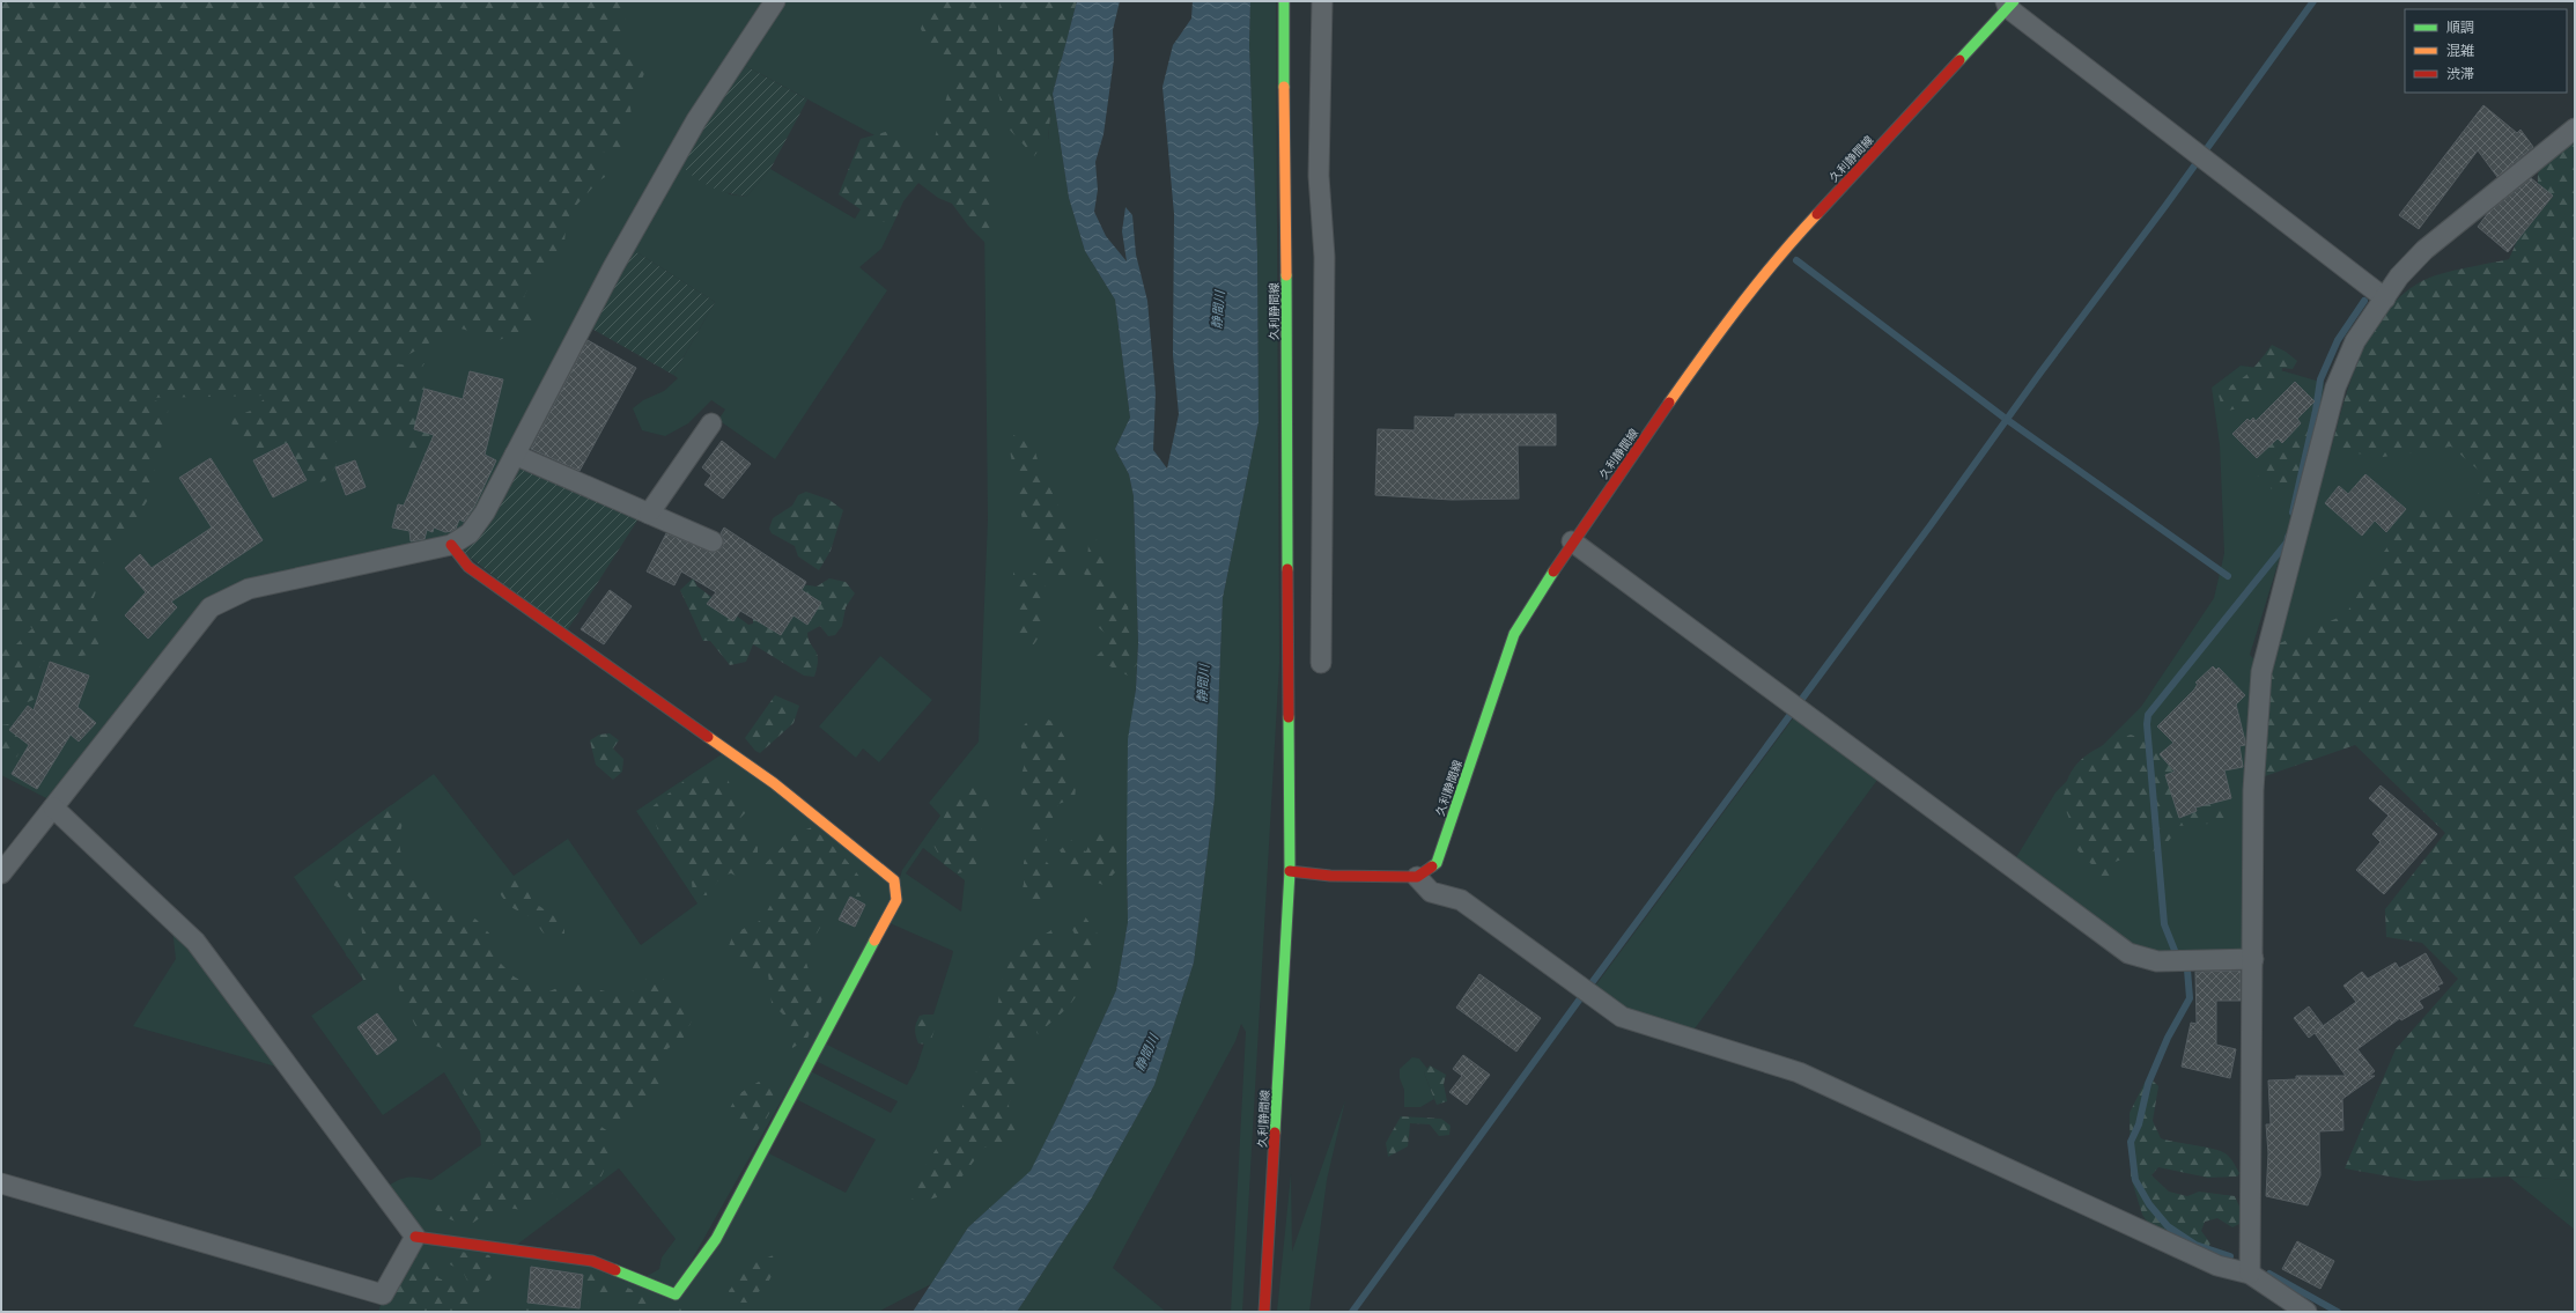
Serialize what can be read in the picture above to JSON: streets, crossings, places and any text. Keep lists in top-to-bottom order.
{
  "streets": {
    "main road": ["久利静間線"]
  },
  "water": ["静間川"],
  "legend": ["順調", "混雑", "渋滞"]
}
